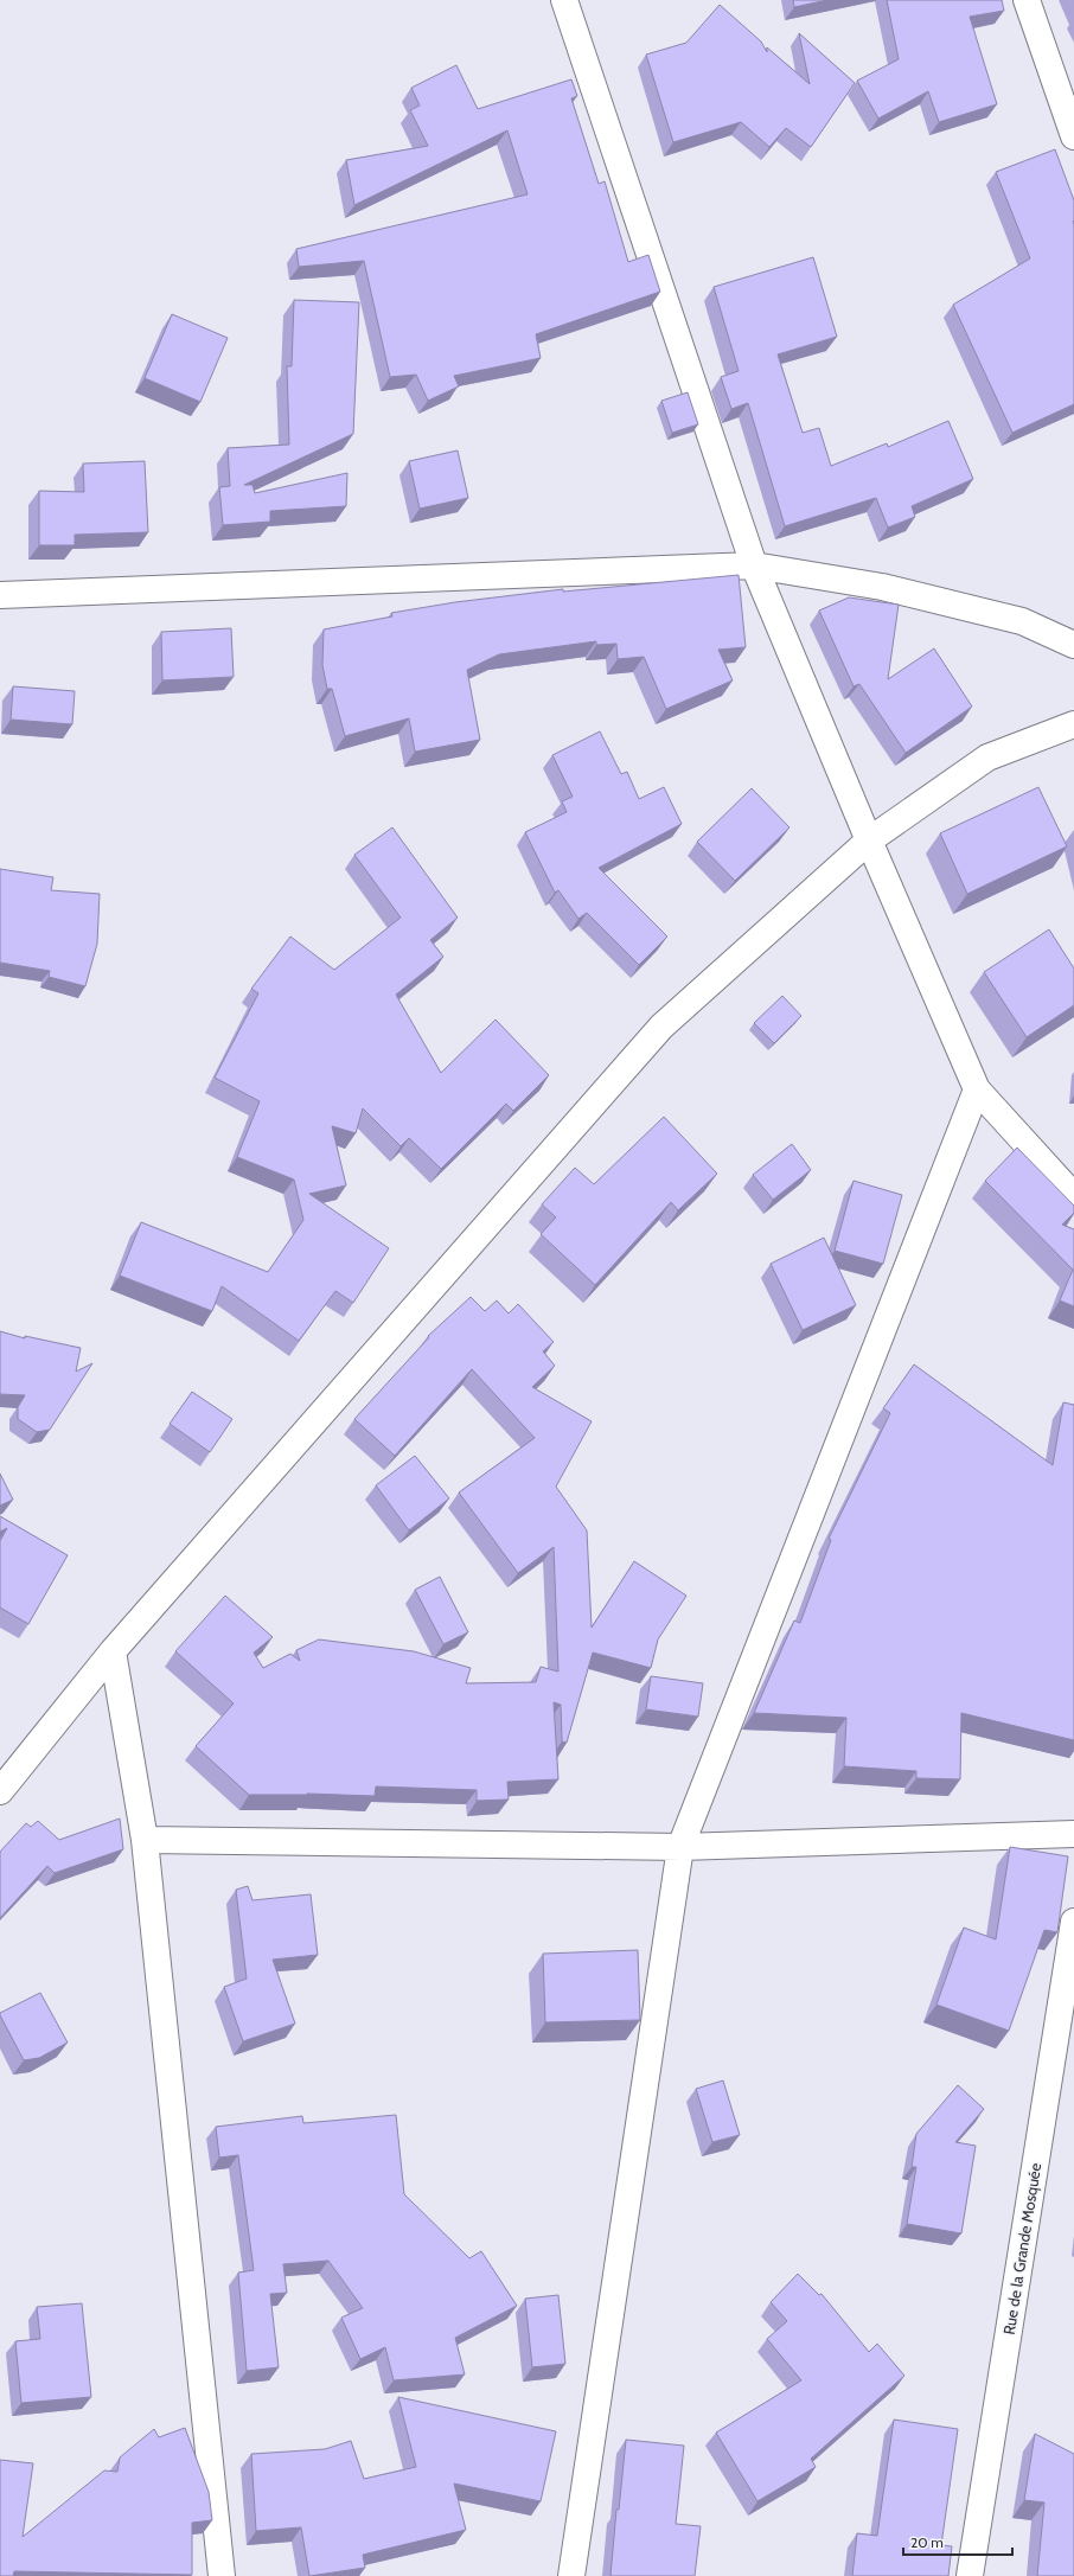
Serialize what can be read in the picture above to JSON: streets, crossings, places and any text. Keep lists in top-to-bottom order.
{
  "streets": {
    "street": ["Rue de la Grande Mosquée"]
  },
  "scale_bar": "20 m"
}
